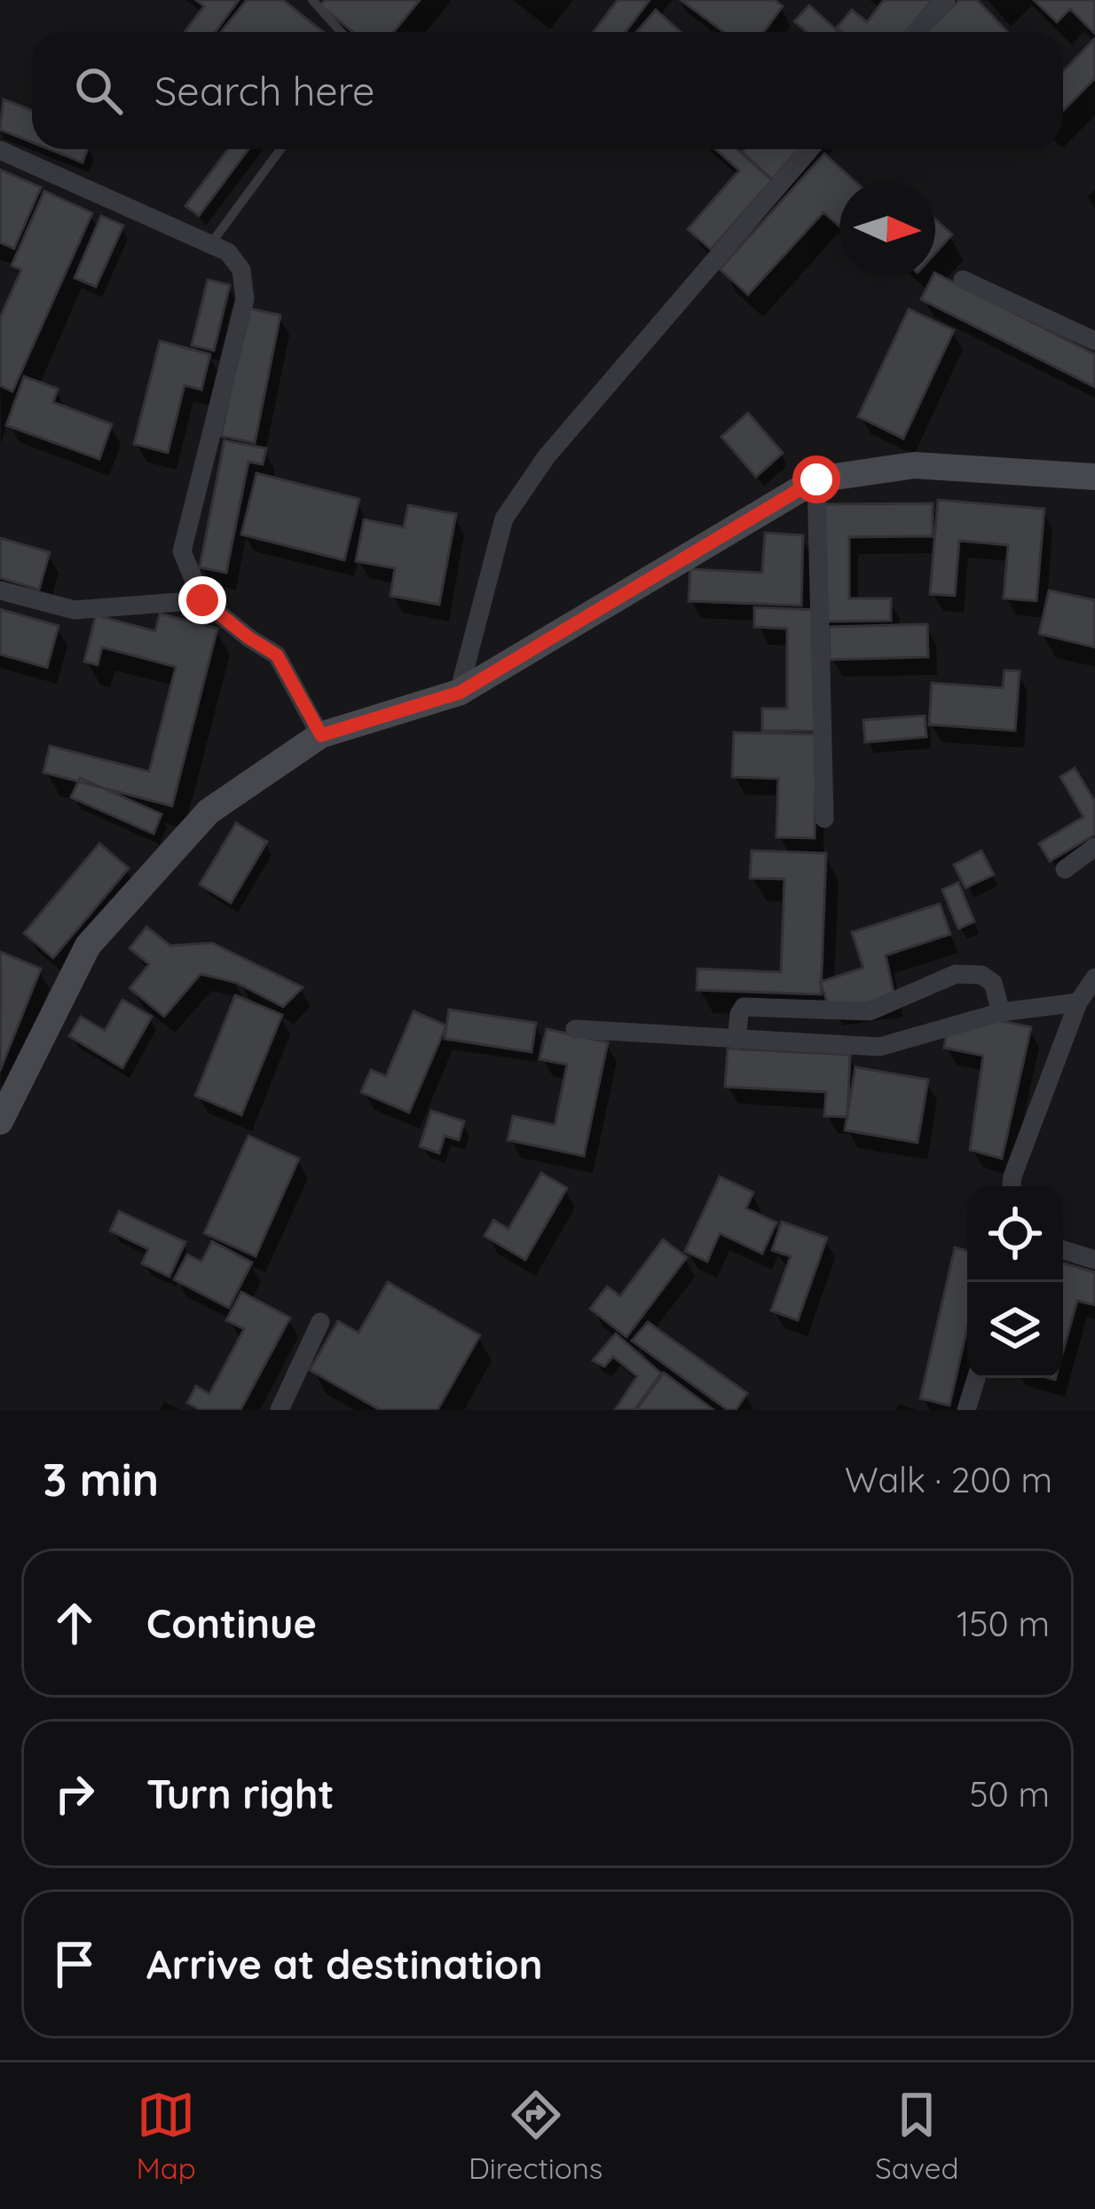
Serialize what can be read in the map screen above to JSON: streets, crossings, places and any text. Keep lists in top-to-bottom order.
{
  "north": "right",
  "page": {
    "search": "Search here",
    "heading": ["3 min", "Walk · 200 m"],
    "list": [
      ["Continue", "150 m"],
      ["Turn right", "50 m"],
      "Arrive at destination"
    ],
    "nav": ["Map", "Directions", "Saved"]
  }
}
